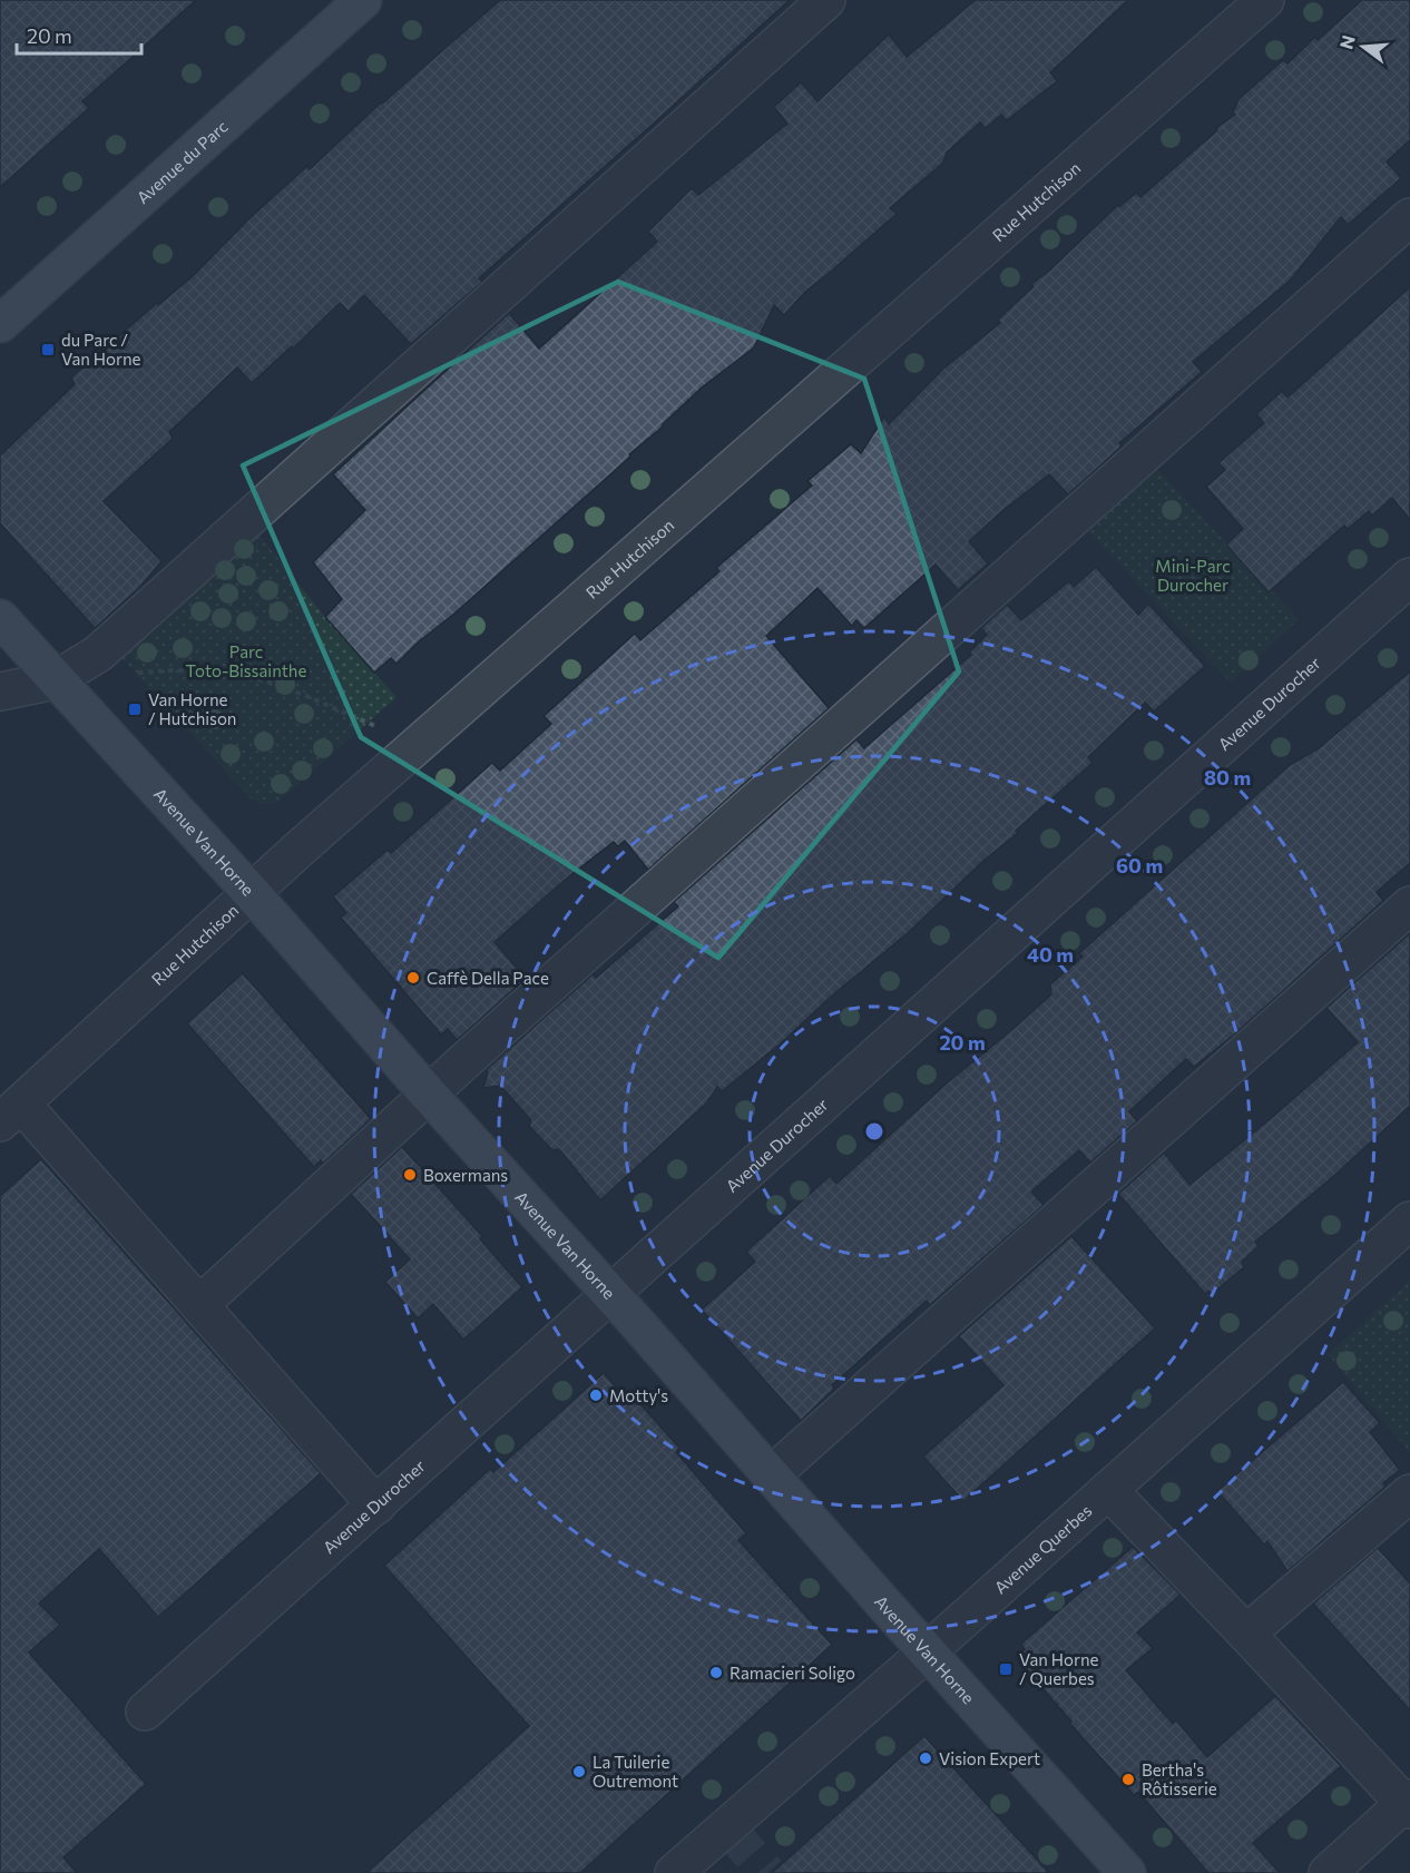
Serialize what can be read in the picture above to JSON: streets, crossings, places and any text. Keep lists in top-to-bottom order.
{
  "streets": {
    "main road": ["Avenue du Parc", "Avenue Van Horne"],
    "street": ["Rue Hutchison", "Avenue Durocher", "Avenue Querbes"]
  },
  "crossings": [
    ["Rue Hutchison", "Avenue Van Horne"],
    ["Avenue Durocher", "Avenue Van Horne"],
    ["Avenue Van Horne", "Avenue Querbes"]
  ],
  "parks": ["Mini-Parc Durocher", "Parc Toto-Bissainthe"],
  "places": {
    "transit": ["du Parc / Van Horne", "Van Horne / Hutchison", "Van Horne / Querbes"],
    "other": [
      "Caffè Della Pace",
      "Boxermans",
      "Motty's",
      "Ramacieri Soligo",
      "Vision Expert",
      "La Tuilerie Outremont",
      "Bertha's Rôtisserie"
    ]
  },
  "scale_bar": "20 m",
  "north": "left",
  "rings": [
    "80 m",
    "60 m",
    "40 m",
    "20 m"
  ]
}
